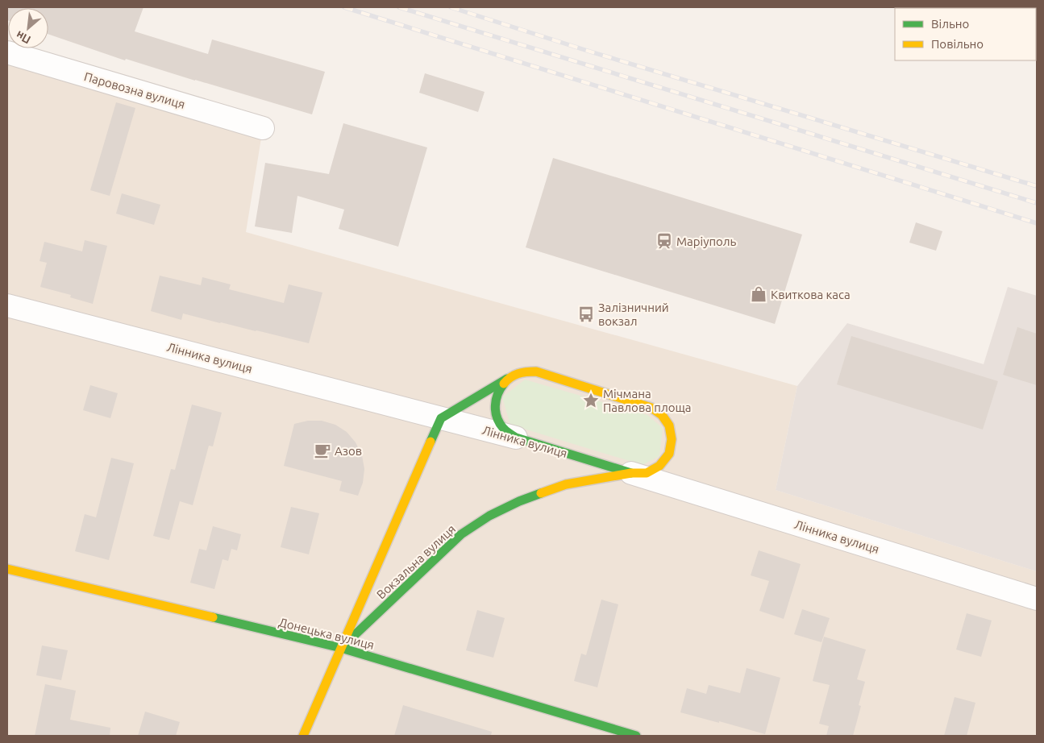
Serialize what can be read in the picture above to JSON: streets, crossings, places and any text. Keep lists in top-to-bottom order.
{
  "streets": {
    "street": [
      "Паровозна вулиця",
      "Лінника вулиця",
      "Вокзальна вулиця",
      "Донецька вулиця"
    ]
  },
  "crossings": [
    ["Лінника вулиця", "Вокзальна вулиця"],
    ["Вокзальна вулиця", "Донецька вулиця"]
  ],
  "places": {
    "station": ["Маріуполь"],
    "shop": ["Квиткова каса"],
    "bus stop": ["Залізничний вокзал"],
    "place": ["Мічмана Павлова площа"],
    "cafe": ["Азов"]
  },
  "legend": ["Вільно", "Повільно"],
  "north": "bottom left"
}
